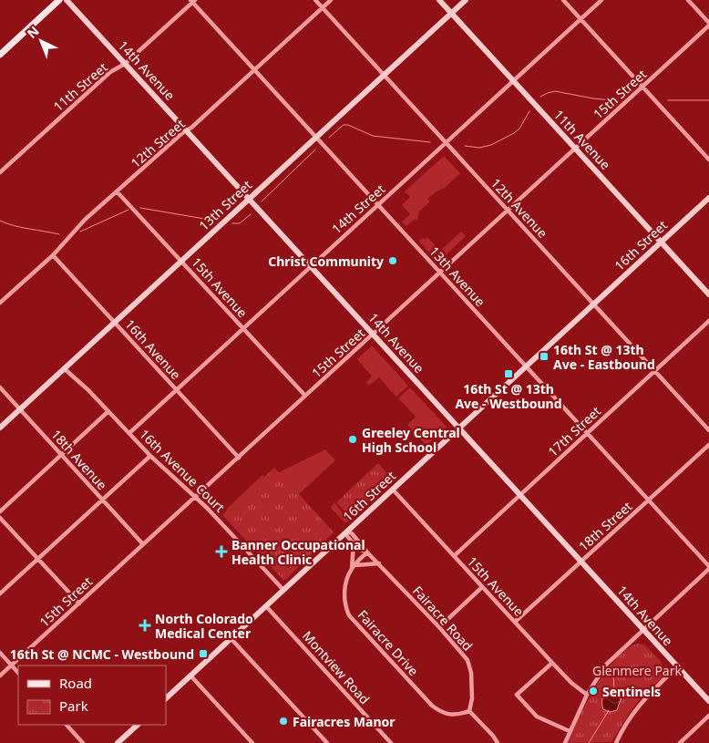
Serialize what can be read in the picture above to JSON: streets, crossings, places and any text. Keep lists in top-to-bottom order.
{
  "streets": {
    "street": [
      "14th Avenue",
      "11th Street",
      "15th Street",
      "11th Avenue",
      "12th Street",
      "13th Street",
      "12th Avenue",
      "14th Street",
      "16th Street",
      "13th Avenue",
      "15th Avenue",
      "16th Avenue",
      "17th Street",
      "18th Avenue",
      "16th Avenue Court",
      "18th Street",
      "Fairacre Road",
      "Fairacre Drive",
      "Montview Road"
    ]
  },
  "crossings": [
    ["14th Avenue", "11th Street"],
    ["14th Avenue", "15th Street"],
    ["14th Avenue", "12th Street"],
    ["14th Avenue", "13th Street"],
    ["14th Avenue", "14th Street"],
    ["14th Avenue", "16th Street"],
    ["14th Avenue", "17th Street"],
    ["14th Avenue", "18th Street"],
    ["11th Street", "13th Avenue"],
    ["15th Street", "11th Avenue"],
    ["15th Street", "12th Avenue"],
    ["15th Street", "13th Avenue"],
    ["15th Street", "15th Avenue"],
    ["15th Street", "16th Avenue"],
    ["15th Street", "18th Avenue"],
    ["15th Street", "16th Avenue Court"],
    ["11th Avenue", "13th Street"],
    ["11th Avenue", "14th Street"],
    ["11th Avenue", "16th Street"],
    ["12th Street", "12th Avenue"],
    ["12th Street", "13th Avenue"],
    ["12th Street", "15th Avenue"],
    ["12th Street", "16th Avenue"],
    ["13th Street", "12th Avenue"],
    ["13th Street", "13th Avenue"],
    ["13th Street", "15th Avenue"],
    ["13th Street", "16th Avenue"],
    ["13th Street", "18th Avenue"],
    ["13th Street", "16th Avenue Court"],
    ["12th Avenue", "14th Street"],
    ["12th Avenue", "16th Street"],
    ["12th Avenue", "17th Street"],
    ["14th Street", "13th Avenue"],
    ["14th Street", "15th Avenue"],
    ["14th Street", "16th Avenue"],
    ["14th Street", "16th Avenue Court"],
    ["16th Street", "13th Avenue"],
    ["16th Street", "15th Avenue"],
    ["16th Street", "16th Avenue Court"],
    ["16th Street", "Fairacre Road"],
    ["16th Street", "Montview Road"],
    ["13th Avenue", "17th Street"],
    ["13th Avenue", "18th Street"],
    ["15th Avenue", "17th Street"],
    ["15th Avenue", "18th Street"],
    ["Fairacre Road", "Fairacre Drive"]
  ],
  "parks": ["Glenmere Park"],
  "places": {
    "other": [
      "Christ Community",
      "Greeley Central High School",
      "Sentinels",
      "Fairacres Manor"
    ],
    "transit": ["16th St @ 13th Ave - Eastbound", "16th St @ 13th Ave - Westbound", "16th St @ NCMC - Westbound"],
    "health": ["Banner Occupational Health Clinic", "North Colorado Medical Center"]
  },
  "legend": ["Road", "Park"],
  "north": "top left"
}
